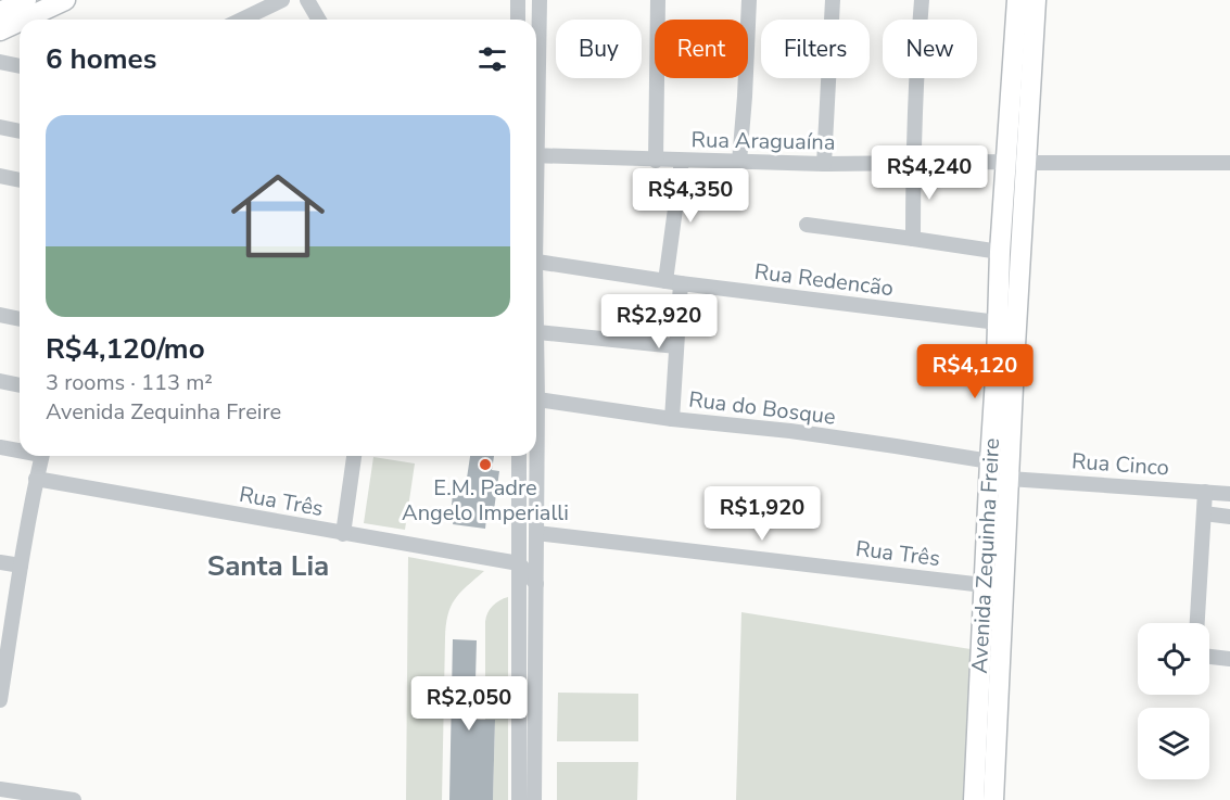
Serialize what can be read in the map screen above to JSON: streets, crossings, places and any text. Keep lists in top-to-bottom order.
{
  "streets": {
    "main road": ["Avenida Zequinha Freire"],
    "street": [
      "Rua Araguaína",
      "Rua Redencão",
      "Rua do Bosque",
      "Rua Cinco",
      "Rua Três"
    ]
  },
  "crossings": [
    ["Rua Araguaína", "Avenida Zequinha Freire"],
    ["Rua Redencão", "Avenida Zequinha Freire"],
    ["Rua do Bosque", "Avenida Zequinha Freire"],
    ["Rua Cinco", "Avenida Zequinha Freire"],
    ["Rua Três", "Avenida Zequinha Freire"]
  ],
  "districts": ["Santa Lia"],
  "places": ["E.M. Padre Angelo Imperialli"],
  "page": {
    "chip": [
      "Buy",
      "Rent",
      "Filters",
      "New"
    ],
    "heading": "6 homes",
    "list": [
      {
        "name": "R$4,120/mo",
        "note": "3 rooms · 113 m² · Avenida Zequinha Freire"
      }
    ],
    "price": [
      "R$4,240",
      "R$4,350",
      "R$2,920",
      "R$4,120",
      "R$1,920",
      "R$2,050"
    ]
  }
}
